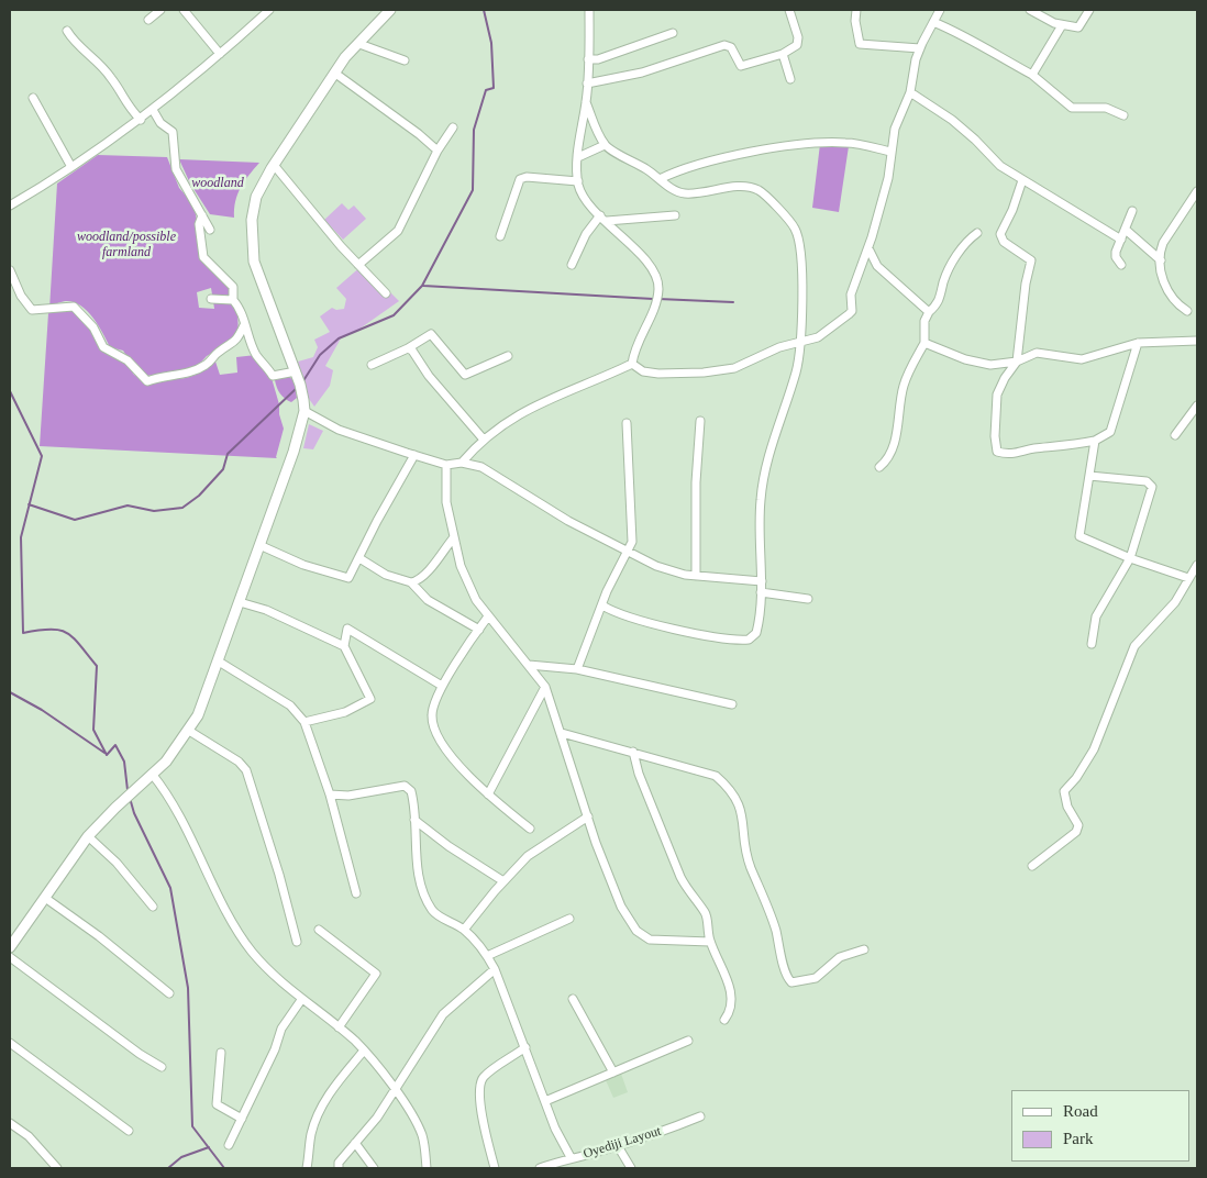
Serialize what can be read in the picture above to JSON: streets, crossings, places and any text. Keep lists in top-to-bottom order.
{
  "streets": {
    "street": ["Oyediji Layout"]
  },
  "parks": ["woodland", "woodland/possible farmland"],
  "legend": ["Road", "Park"]
}
